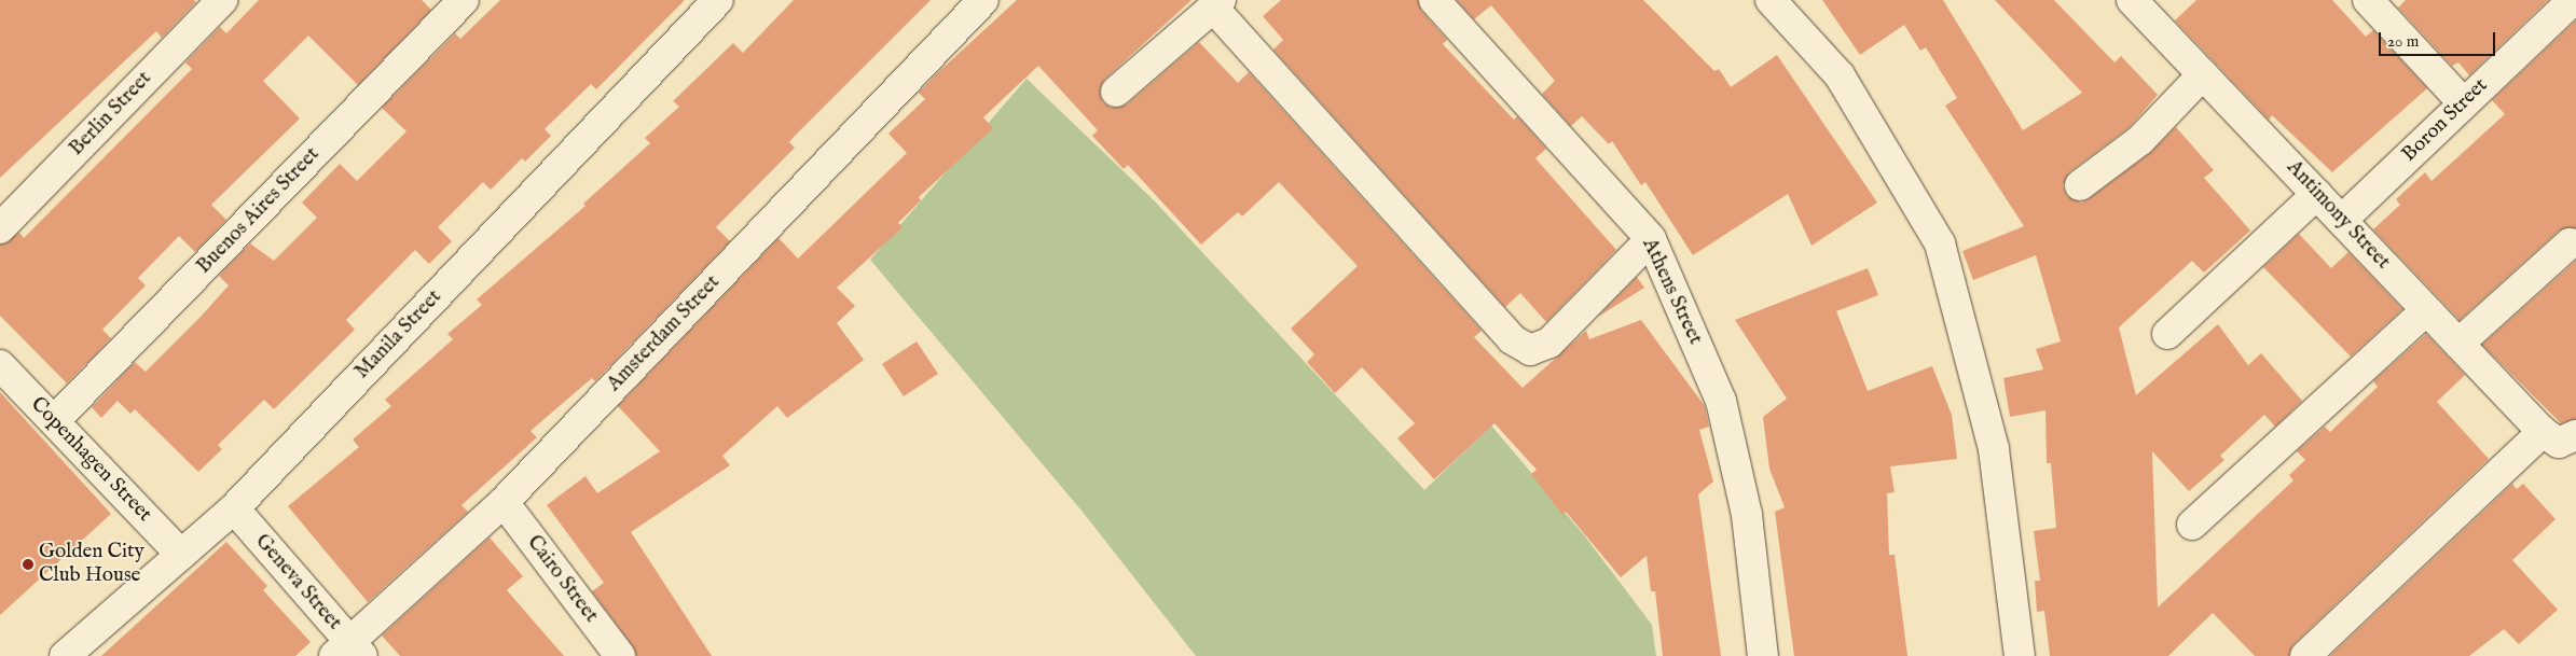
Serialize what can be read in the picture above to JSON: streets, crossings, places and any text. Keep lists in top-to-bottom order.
{
  "streets": {
    "street": [
      "Berlin Street",
      "Boron Street",
      "Buenos Aires Street",
      "Antimony Street",
      "Athens Street",
      "Amsterdam Street",
      "Manila Street",
      "Copenhagen Street",
      "Cairo Street",
      "Geneva Street"
    ]
  },
  "crossings": [
    ["Boron Street", "Antimony Street"],
    ["Buenos Aires Street", "Copenhagen Street"],
    ["Amsterdam Street", "Cairo Street"],
    ["Amsterdam Street", "Geneva Street"],
    ["Manila Street", "Copenhagen Street"],
    ["Manila Street", "Geneva Street"]
  ],
  "places": ["Golden City Club House"],
  "scale_bar": "20 m"
}
